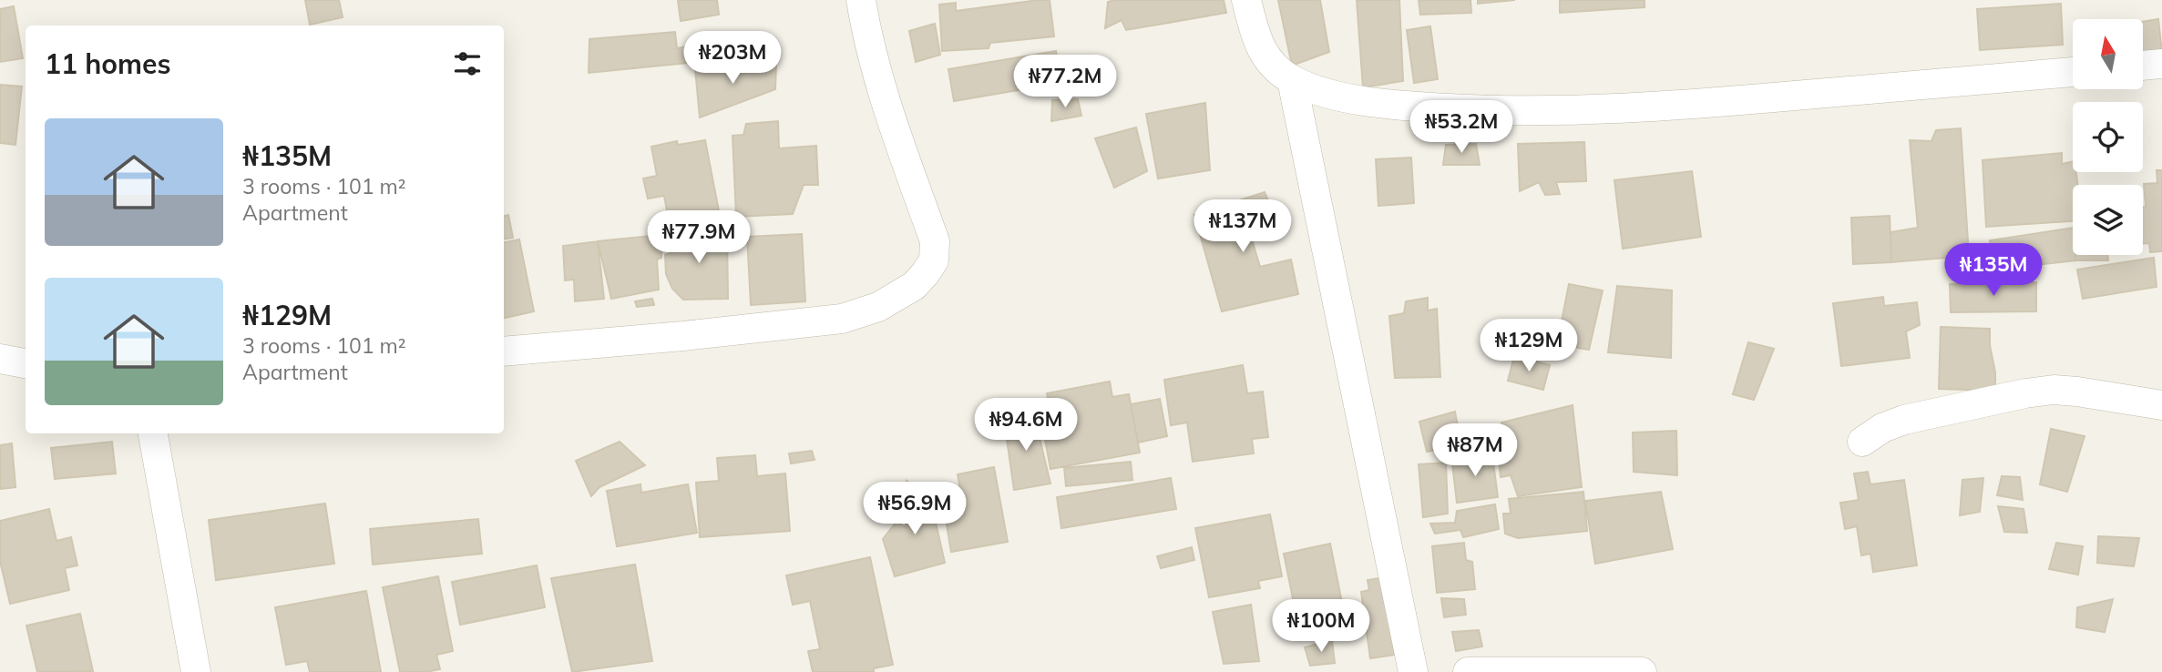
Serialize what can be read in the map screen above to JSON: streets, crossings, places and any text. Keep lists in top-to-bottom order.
{
  "north": "top",
  "page": {
    "heading": "11 homes",
    "price": [
      "₦203M",
      "₦77.2M",
      "₦53.2M",
      "₦137M",
      "₦77.9M",
      "₦135M",
      "₦129M",
      "₦94.6M",
      "₦87M",
      "₦56.9M",
      "₦100M"
    ],
    "list": [
      {
        "name": "₦135M",
        "note": "3 rooms · 101 m² · Apartment"
      },
      {
        "name": "₦129M",
        "note": "3 rooms · 101 m² · Apartment"
      }
    ]
  }
}
